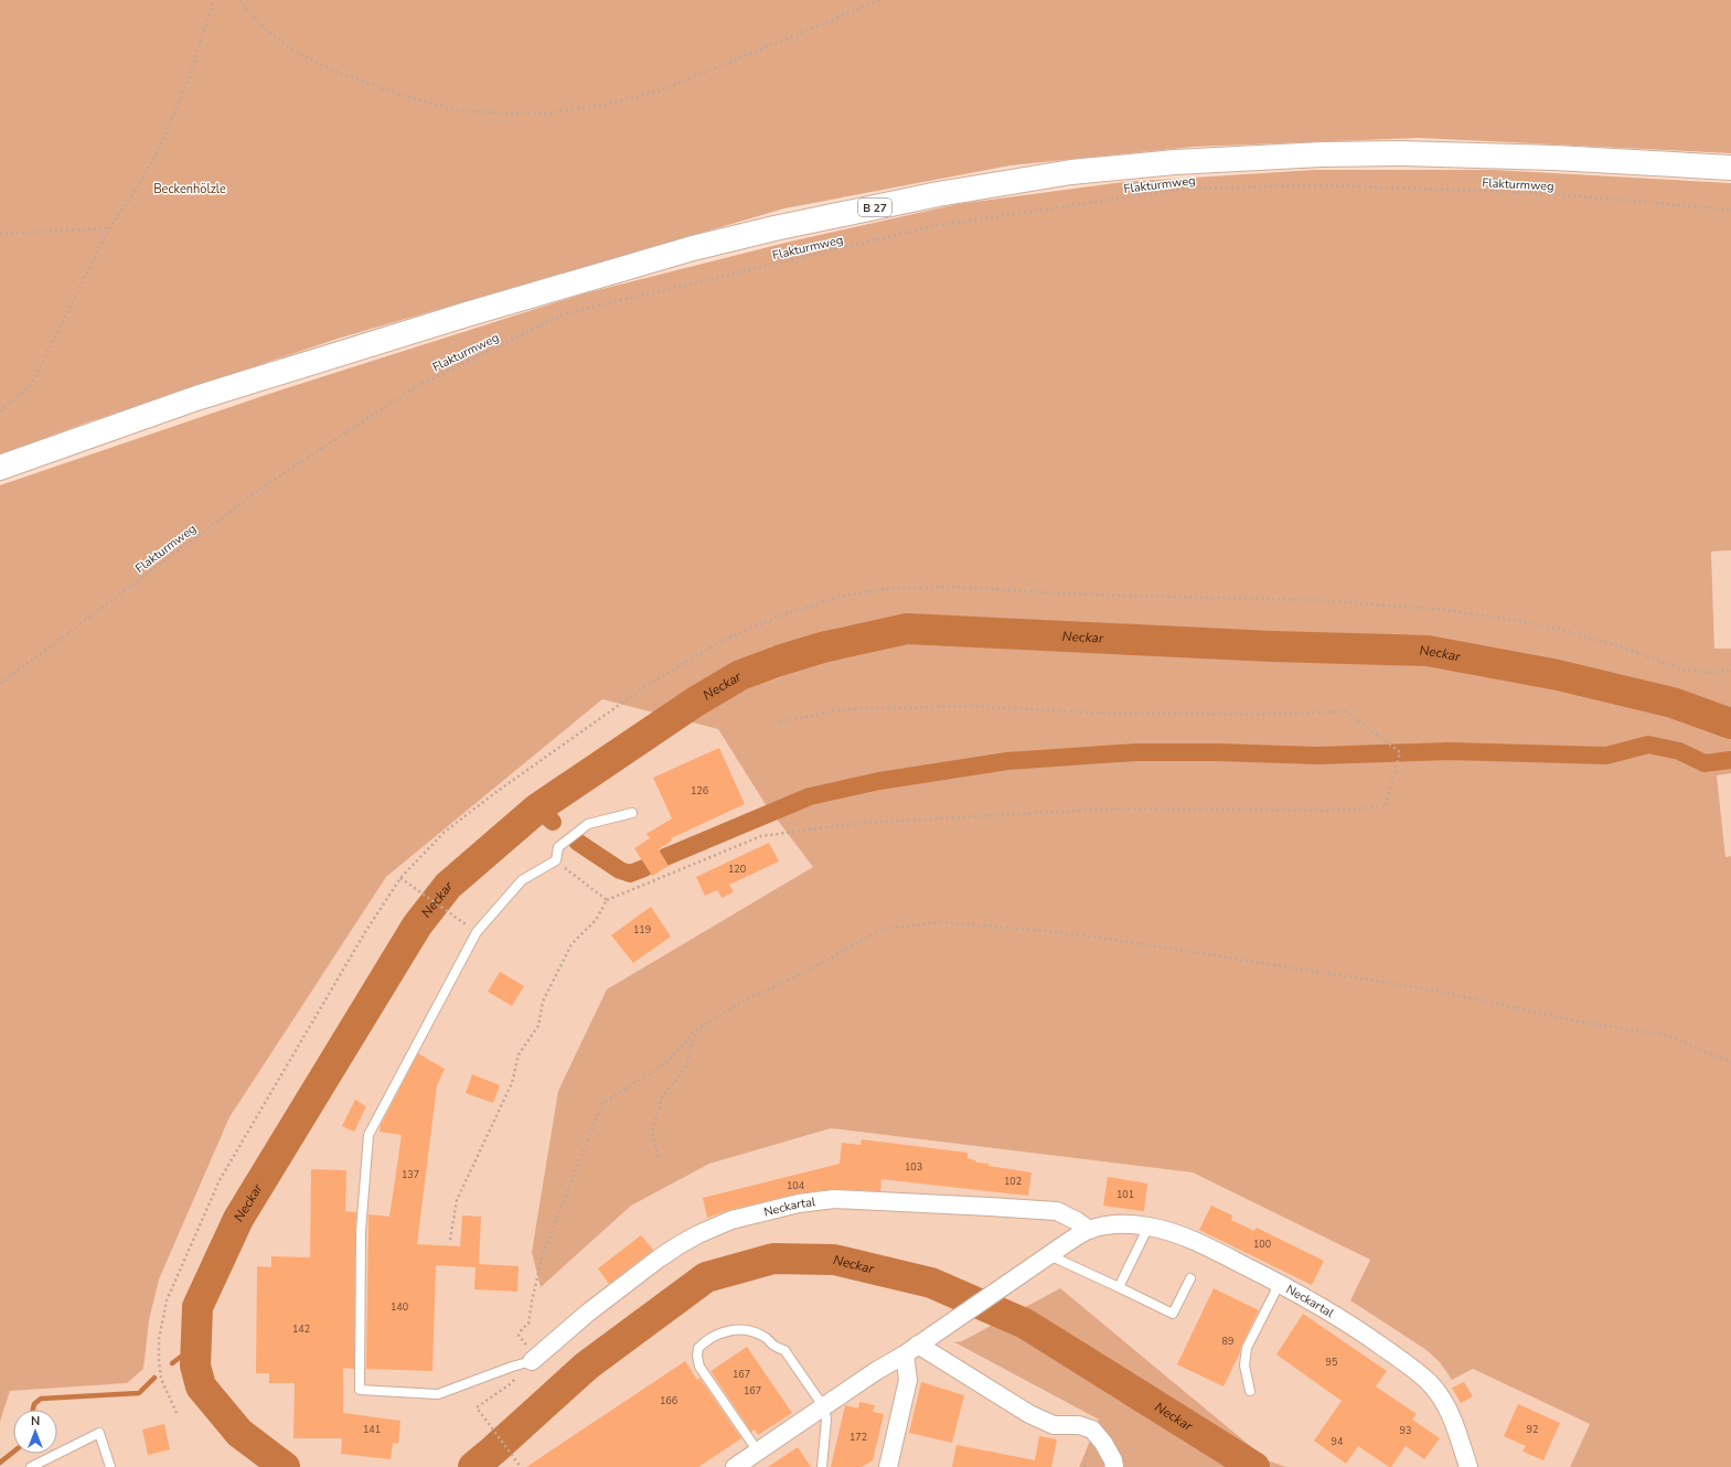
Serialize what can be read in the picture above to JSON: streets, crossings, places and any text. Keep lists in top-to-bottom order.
{
  "streets": {
    "main road": ["B 27"],
    "street": ["Neckartal"],
    "path": ["Flakturmweg"]
  },
  "water": ["Neckar"],
  "parks": ["Beckenhölzle"],
  "house_numbers": [
    "126",
    "120",
    "119",
    "103",
    "137",
    "102",
    "104",
    "101",
    "100",
    "140",
    "142",
    "89",
    "95",
    "167",
    "167",
    "166",
    "141",
    "92",
    "93",
    "172",
    "94"
  ],
  "north": "top"
}
